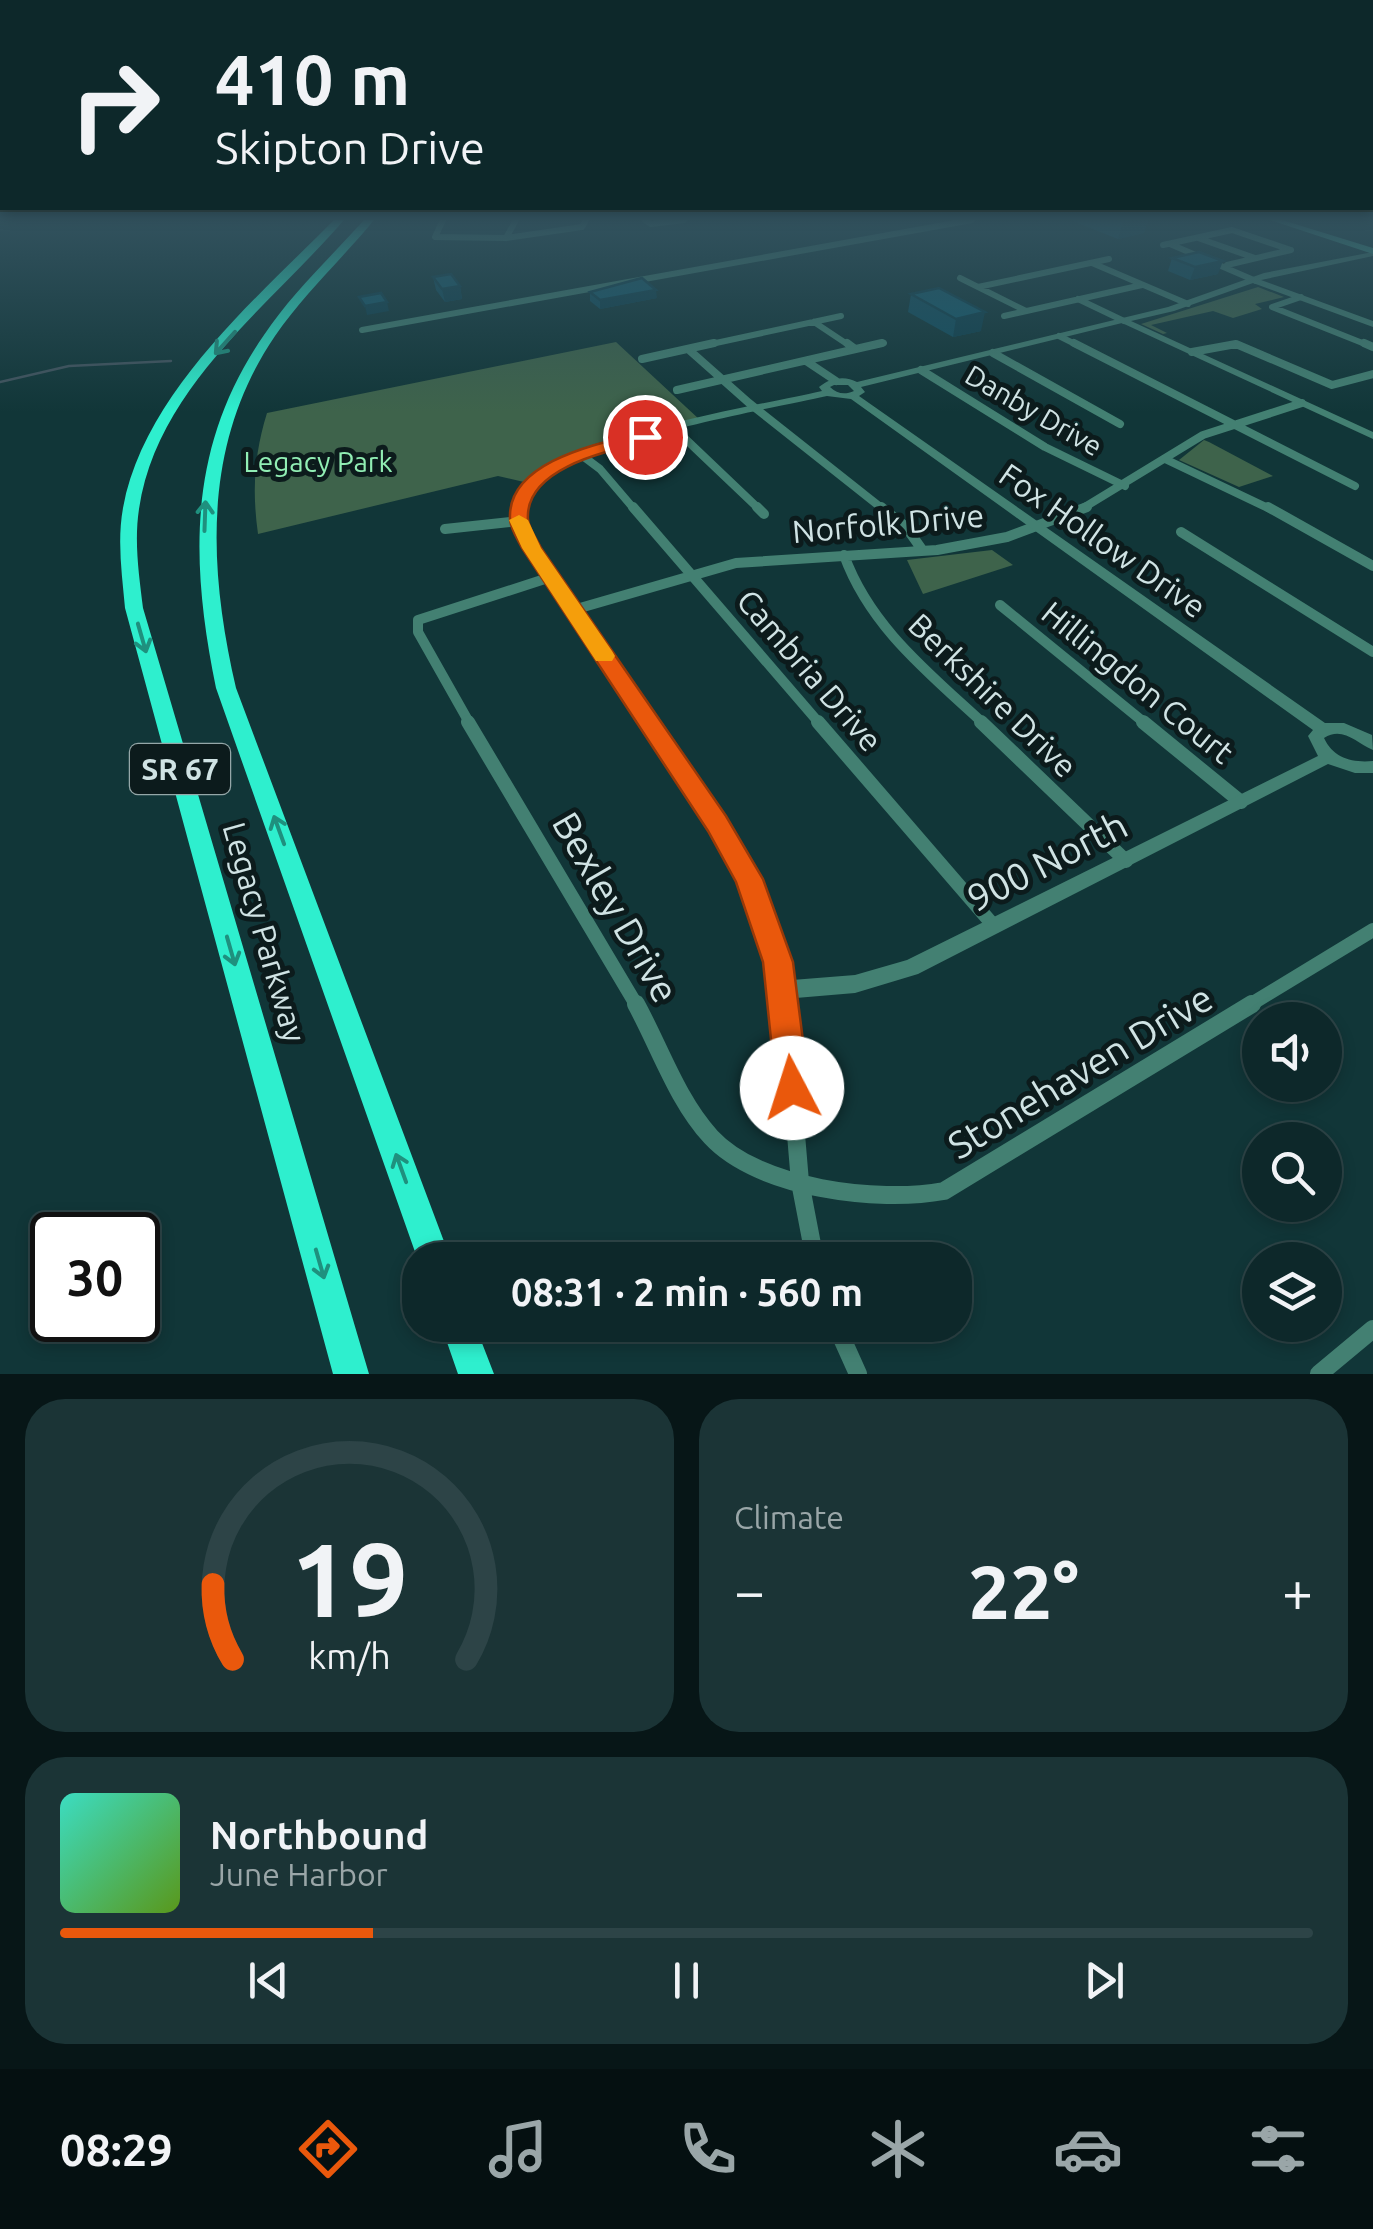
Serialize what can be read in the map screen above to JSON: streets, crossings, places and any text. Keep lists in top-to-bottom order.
{
  "streets": {
    "highway": ["SR 67", "Legacy Parkway"],
    "street": [
      "Danby Drive",
      "Norfolk Drive",
      "Fox Hollow Drive",
      "Cambria Drive",
      "Hillingdon Court",
      "Berkshire Drive",
      "900 North",
      "Bexley Drive",
      "Stonehaven Drive"
    ]
  },
  "crossings": [
    ["Danby Drive", "Norfolk Drive"],
    ["Norfolk Drive", "Fox Hollow Drive"],
    ["Norfolk Drive", "Cambria Drive"],
    ["Norfolk Drive", "Berkshire Drive"],
    ["Cambria Drive", "900 North"],
    ["Hillingdon Court", "900 North"],
    ["Berkshire Drive", "900 North"],
    ["Bexley Drive", "Stonehaven Drive"]
  ],
  "parks": ["Legacy Park"],
  "page": {
    "turn": ["410 m", "Skipton Drive"],
    "limit": "30",
    "trip": "08:31 · 2 min · 560 m",
    "tile": "Climate",
    "heat": ["−", "22°", "+"],
    "song": ["Northbound", "June Harbor"],
    "tabs": "08:29",
    "gauge": ["19", "km/h"]
  }
}
